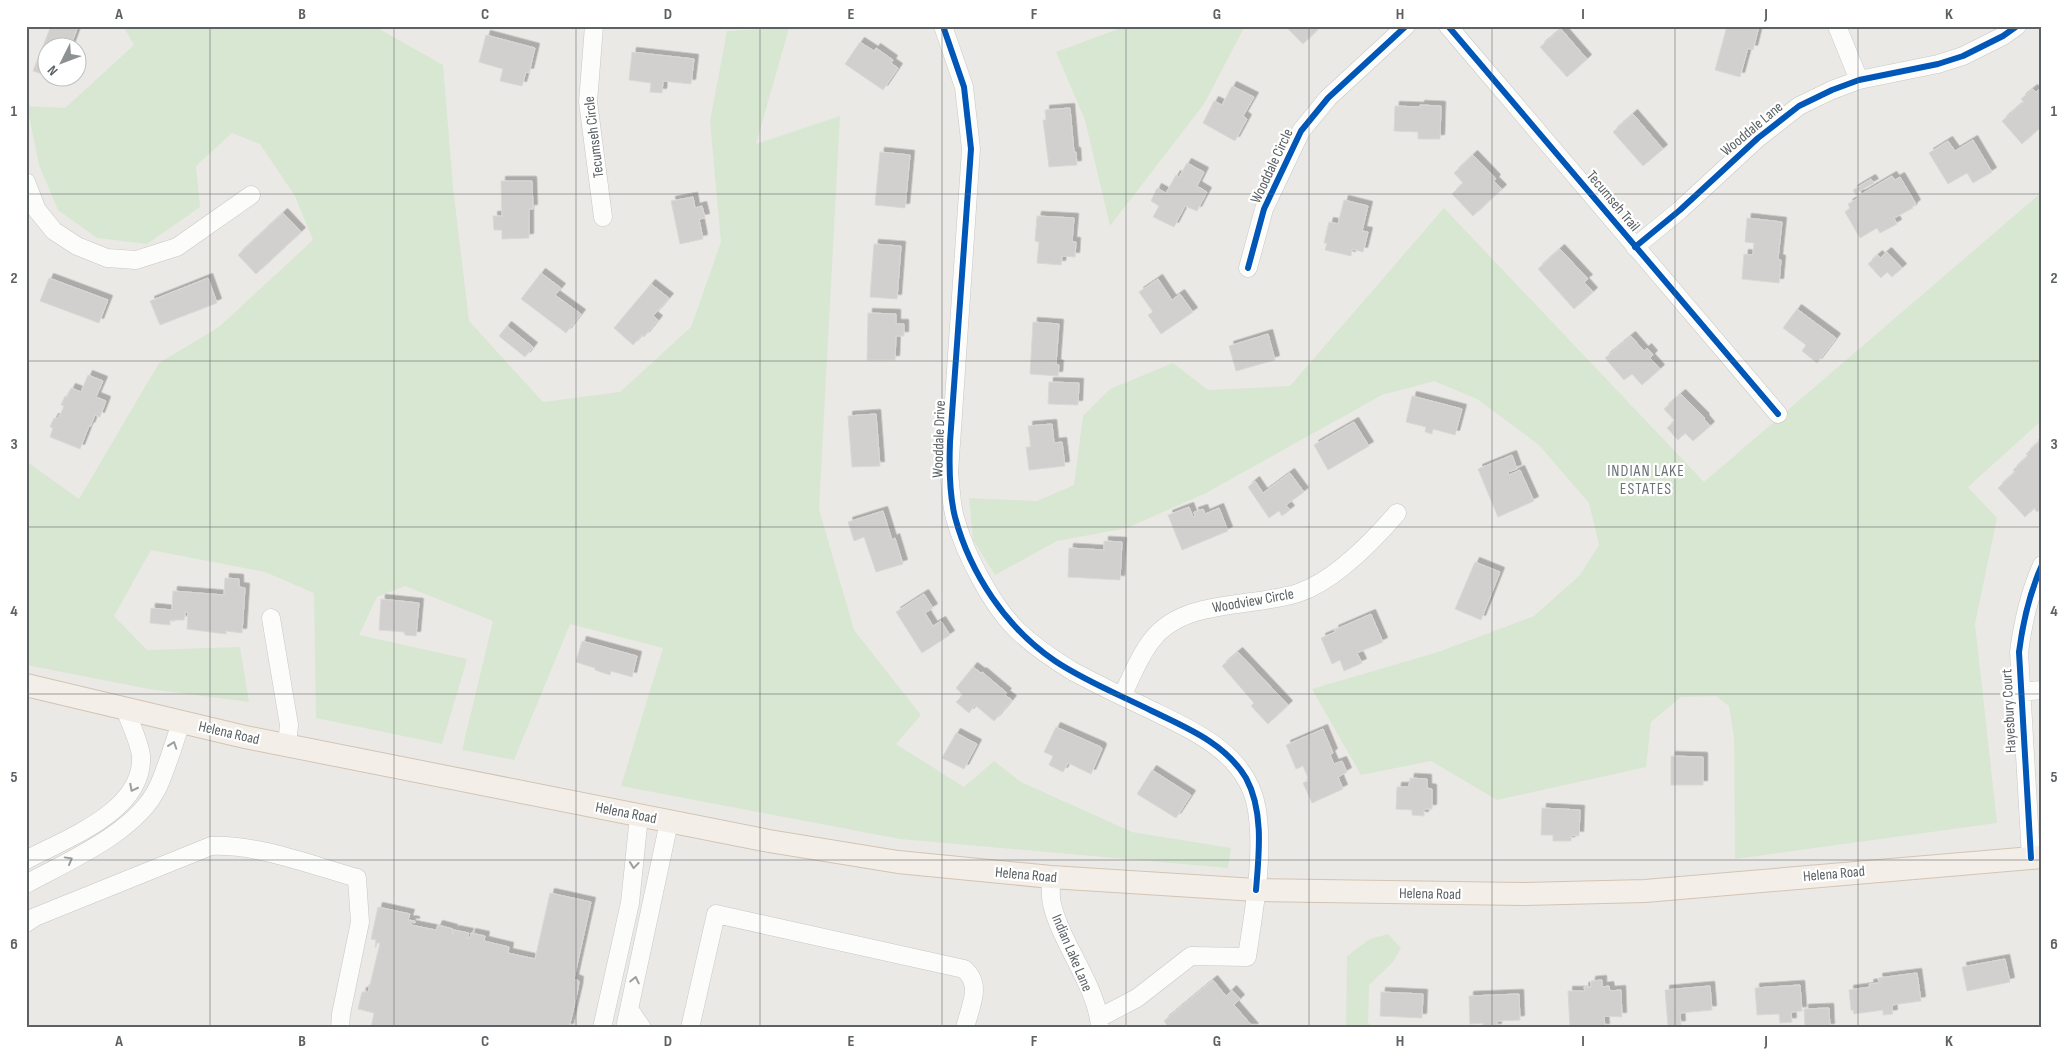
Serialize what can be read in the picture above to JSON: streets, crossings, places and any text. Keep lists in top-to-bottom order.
{
  "streets": {
    "main road": ["Helena Road"],
    "street": [
      "Wooddale Lane",
      "Tecumseh Circle",
      "Wooddale Circle",
      "Tecumseh Trail",
      "Wooddale Drive",
      "Woodview Circle",
      "Hayesbury Court",
      "Indian Lake Lane"
    ]
  },
  "crossings": [
    ["Wooddale Lane", "Tecumseh Trail"],
    ["Wooddale Drive", "Woodview Circle"],
    ["Wooddale Drive", "Helena Road"],
    ["Wooddale Drive", "Indian Lake Lane"],
    ["Hayesbury Court", "Helena Road"],
    ["Helena Road", "Indian Lake Lane"]
  ],
  "districts": ["INDIAN LAKE ESTATES"],
  "north": "bottom left",
  "grid": {
    "columns": [
      "A",
      "B",
      "C",
      "D",
      "E",
      "F",
      "G",
      "H",
      "I",
      "J",
      "K"
    ],
    "rows": [
      "1",
      "2",
      "3",
      "4",
      "5",
      "6"
    ]
  }
}
